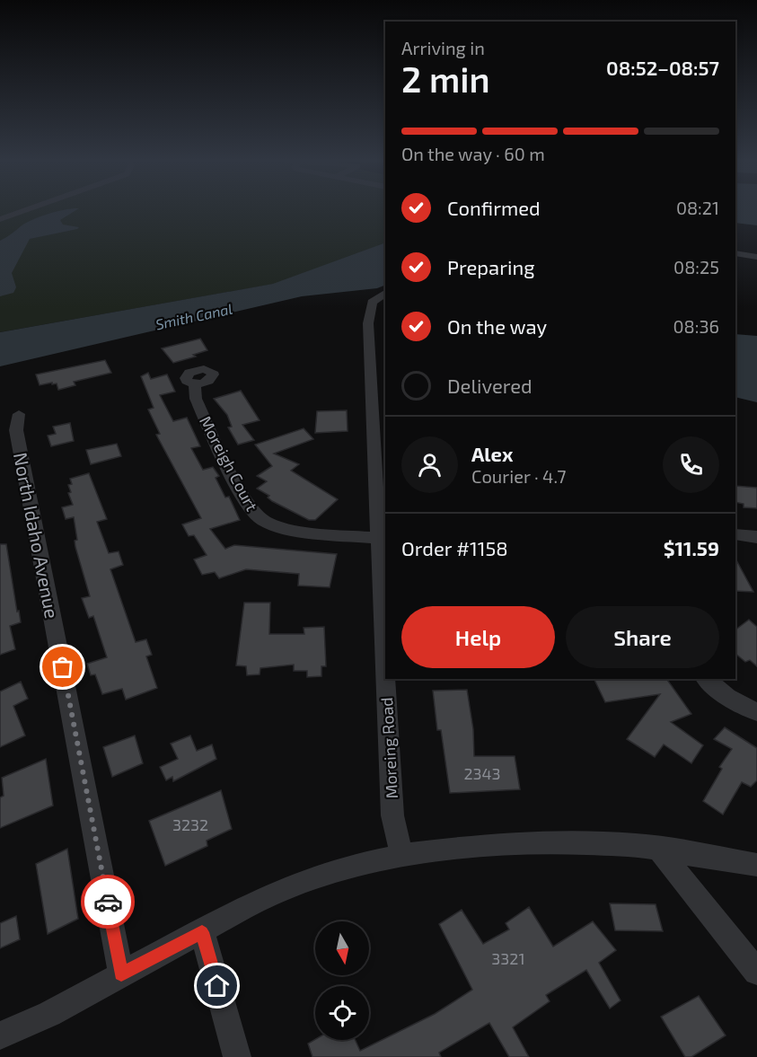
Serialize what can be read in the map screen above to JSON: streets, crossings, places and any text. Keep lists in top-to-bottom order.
{
  "streets": {
    "street": ["Moreigh Court", "North Idaho Avenue", "Moreing Road"]
  },
  "crossings": [
    ["Moreigh Court", "Moreing Road"]
  ],
  "water": ["Smith Canal"],
  "house_numbers": ["2343", "3232", "3321"],
  "north": "bottom",
  "page": {
    "heading": ["2 min", "Arriving in", "08:52–08:57"],
    "panel": [
      "Alex",
      "Courier · 4.7",
      "Order #1158",
      "$11.59"
    ],
    "bar": "On the way · 60 m",
    "list": [
      ["Confirmed", "08:21"],
      ["Preparing", "08:25"],
      ["On the way", "08:36"],
      "Delivered"
    ],
    "buttons": ["Help", "Share"]
  }
}
